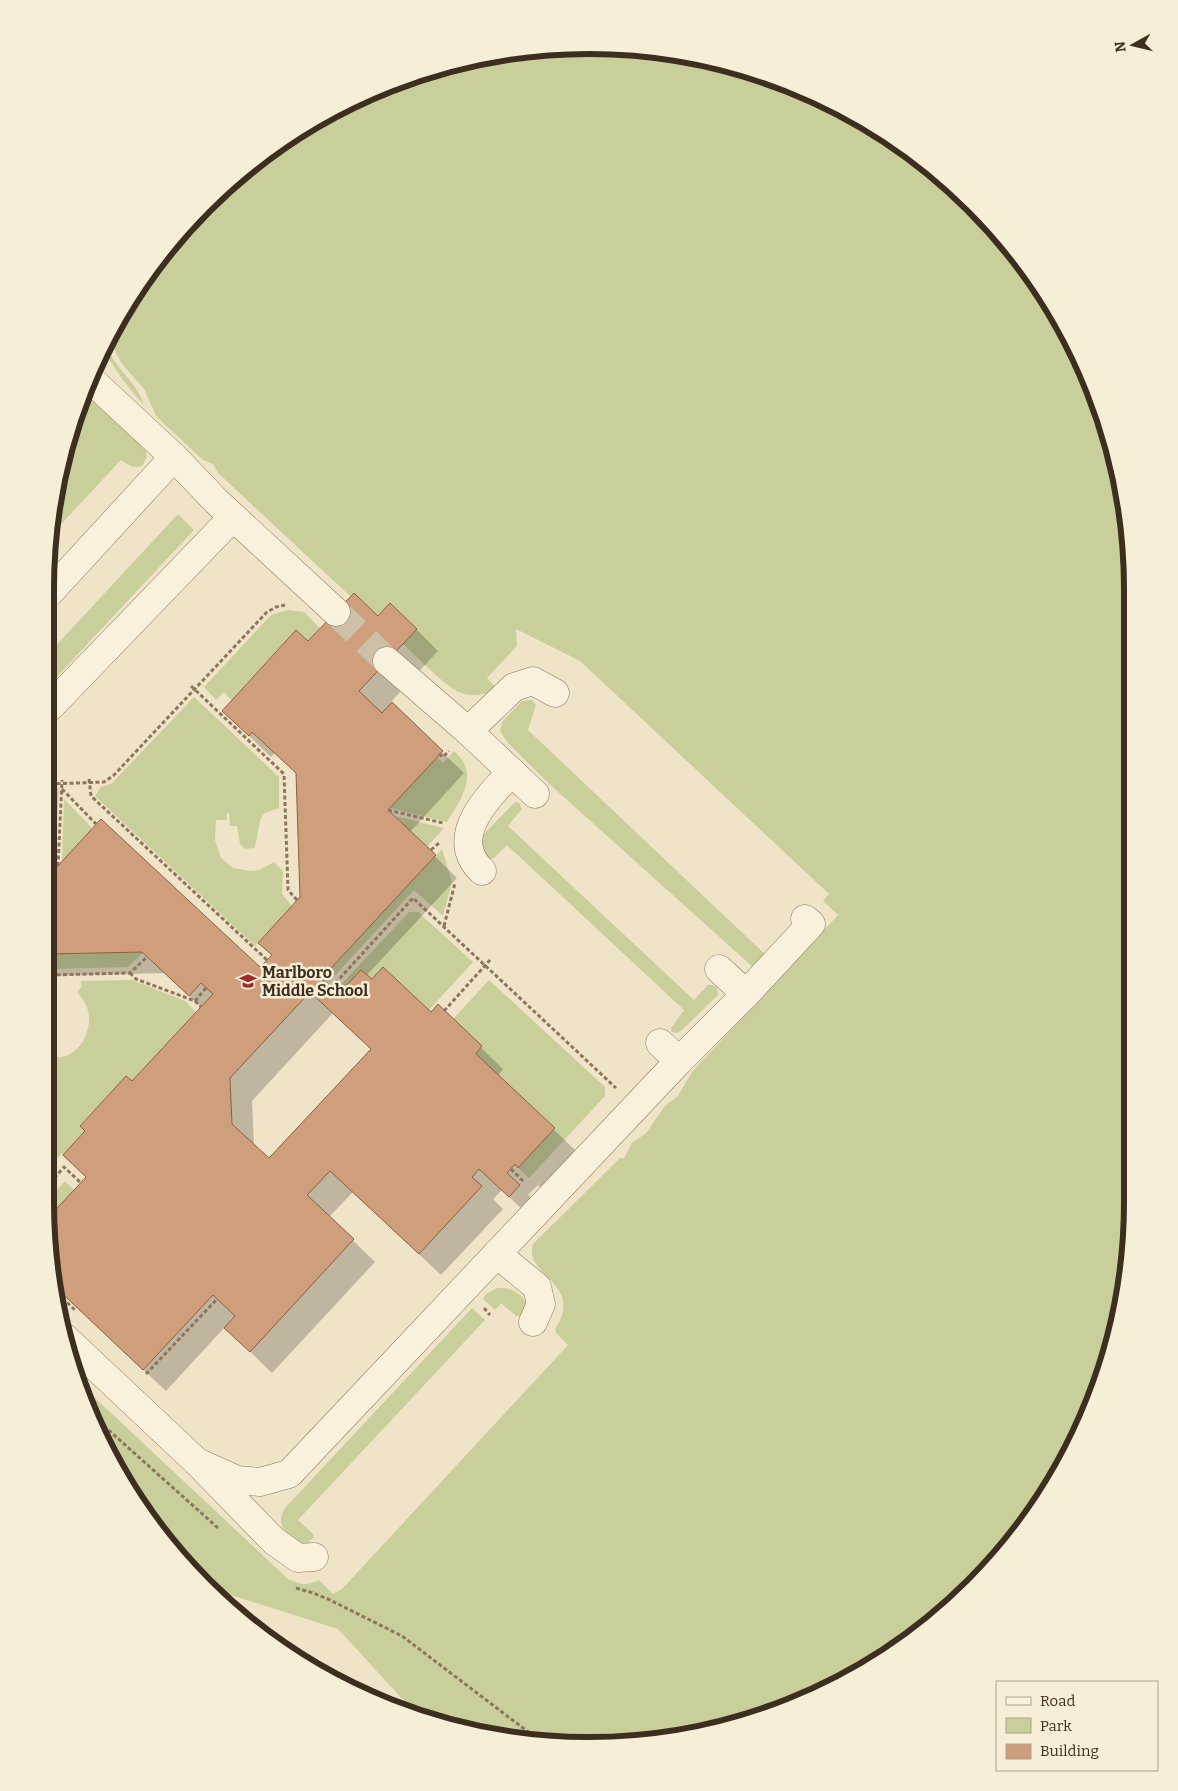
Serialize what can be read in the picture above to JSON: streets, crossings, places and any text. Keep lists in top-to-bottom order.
{
  "places": {
    "school or university": ["Marlboro Middle School"]
  },
  "legend": ["Road", "Park", "Building"],
  "north": "left"
}
